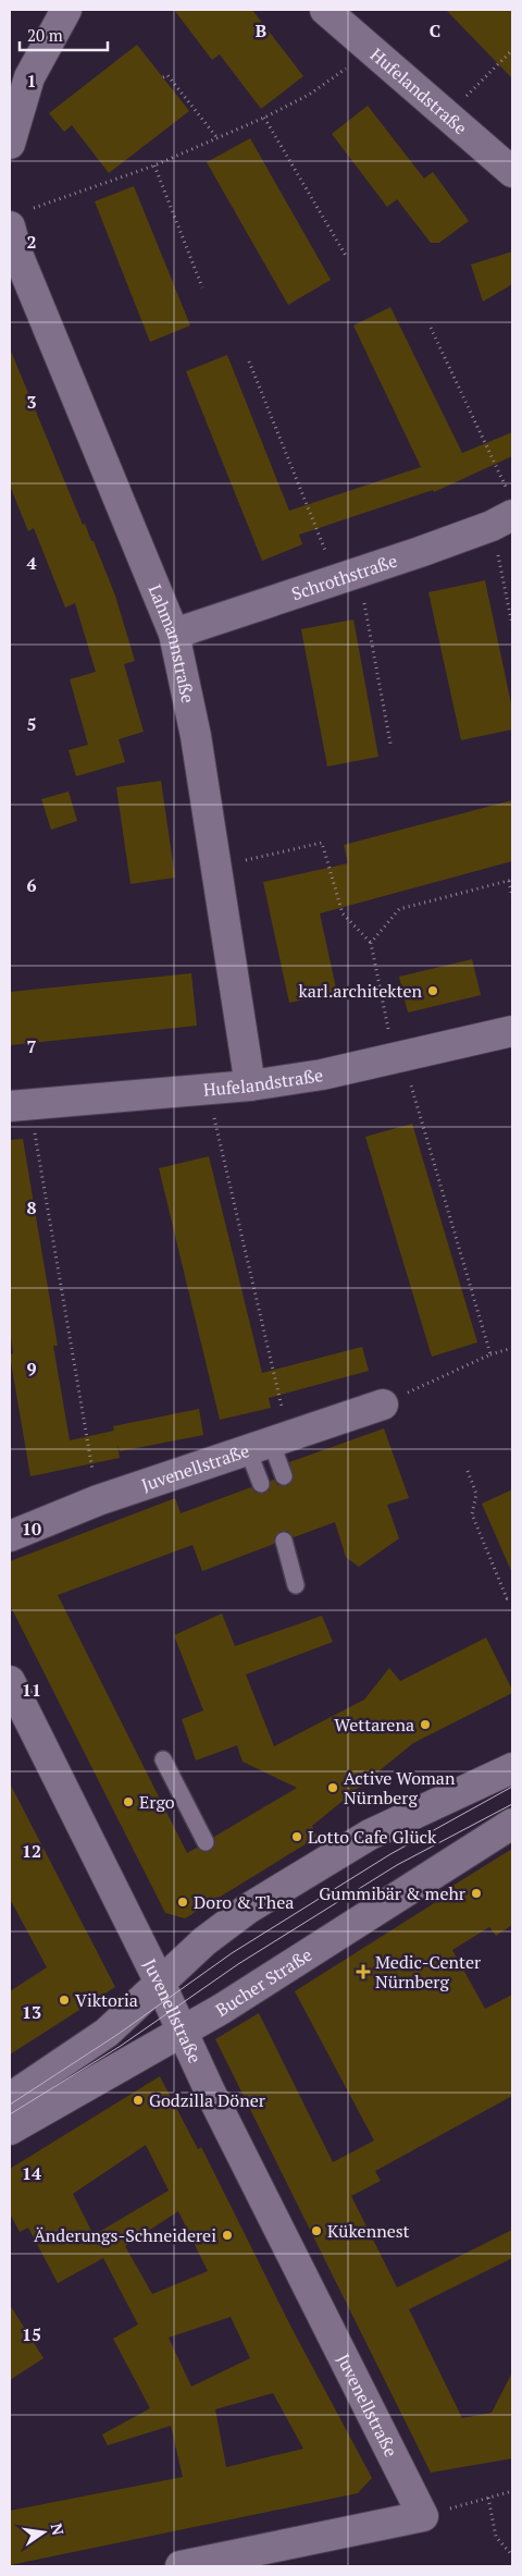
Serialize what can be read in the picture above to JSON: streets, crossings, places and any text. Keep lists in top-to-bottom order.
{
  "streets": {
    "street": [
      "Hufelandstraße",
      "Schrothstraße",
      "Lahmannstraße",
      "Juvenellstraße",
      "Bucher Straße"
    ]
  },
  "crossings": [
    ["Hufelandstraße", "Lahmannstraße"],
    ["Schrothstraße", "Lahmannstraße"],
    ["Juvenellstraße", "Bucher Straße"]
  ],
  "places": {
    "other": [
      "karl.architekten",
      "Wettarena",
      "Active Woman Nürnberg",
      "Ergo",
      "Lotto Cafe Glück",
      "Gummibär & mehr",
      "Doro & Thea",
      "Viktoria",
      "Godzilla Döner",
      "Kükennest",
      "Änderungs-Schneiderei"
    ],
    "health": ["Medic-Center Nürnberg"]
  },
  "scale_bar": "20 m",
  "north": "right",
  "grid": {
    "columns": ["B", "C"],
    "rows": [
      "1",
      "2",
      "3",
      "4",
      "5",
      "6",
      "7",
      "8",
      "9",
      "10",
      "11",
      "12",
      "13",
      "14",
      "15"
    ]
  }
}
